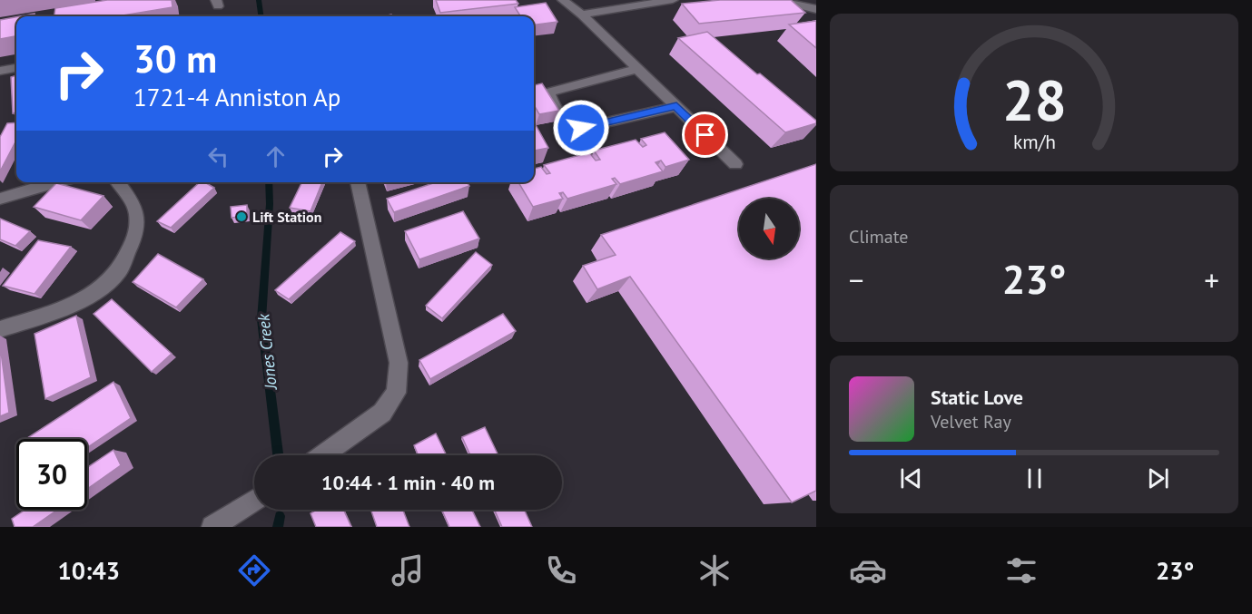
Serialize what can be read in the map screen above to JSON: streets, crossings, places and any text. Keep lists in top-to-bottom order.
{
  "water": ["Jones Creek"],
  "places": ["Lift Station"],
  "north": "bottom",
  "page": {
    "turn": ["30 m", "1721-4 Anniston Ap"],
    "tile": "Climate",
    "heat": ["−", "23°", "+"],
    "song": ["Static Love", "Velvet Ray"],
    "limit": "30",
    "trip": "10:44 · 1 min · 40 m",
    "tabs": ["10:43", "23°"],
    "gauge": ["28", "km/h"]
  }
}
